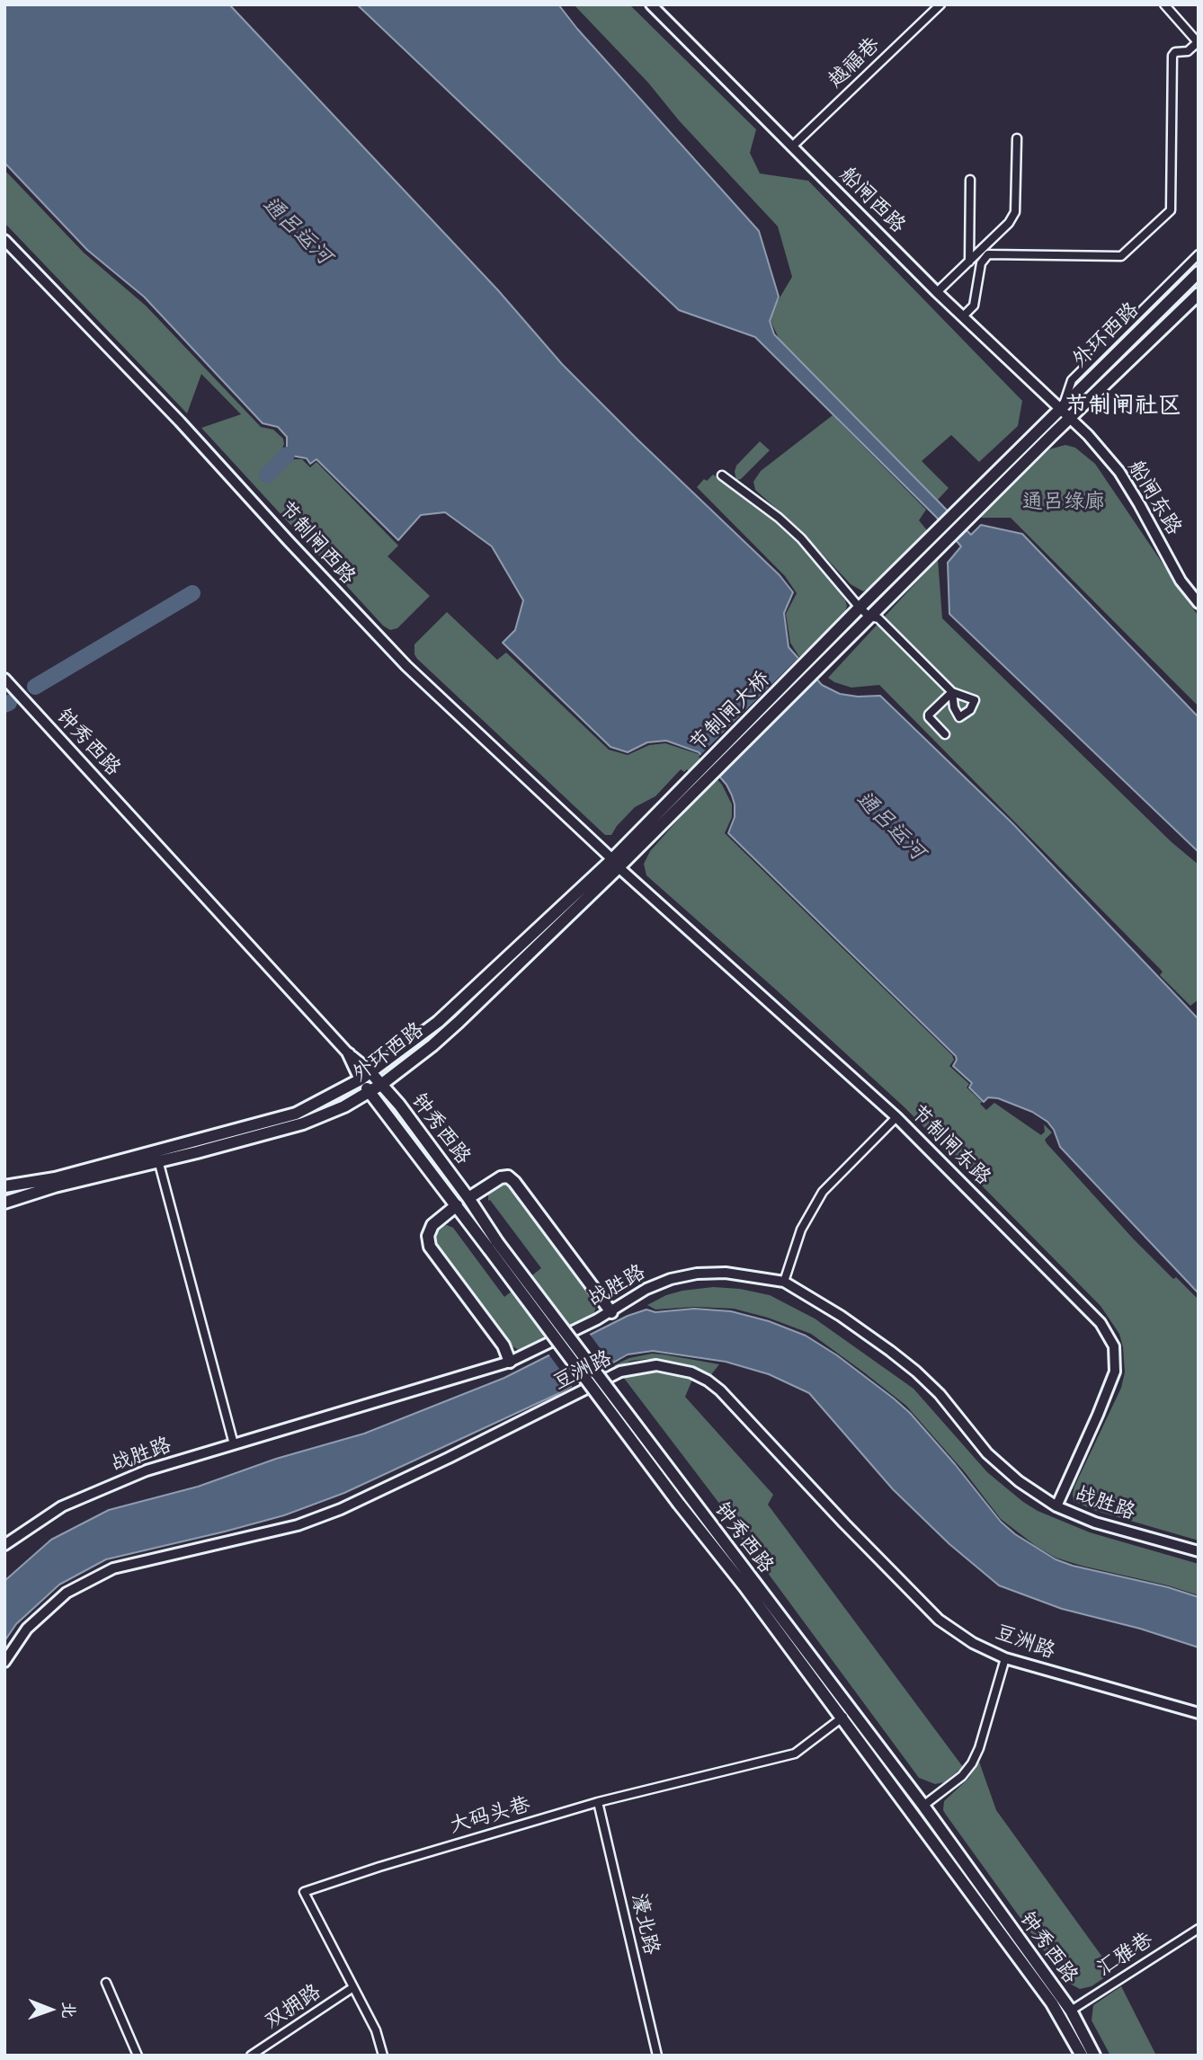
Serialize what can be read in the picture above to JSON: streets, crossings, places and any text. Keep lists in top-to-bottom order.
{
  "streets": {
    "main road": ["外环西路", "节制闸大桥", "钟秀西路"],
    "street": [
      "越福巷",
      "船闸西路",
      "船闸东路",
      "节制闸西路",
      "节制闸东路",
      "战胜路",
      "豆洲路",
      "大码头巷",
      "濠北路",
      "汇雅巷",
      "双拥路"
    ]
  },
  "crossings": [
    ["越福巷", "船闸西路"],
    ["船闸西路", "外环西路"],
    ["船闸西路", "船闸东路"],
    ["外环西路", "船闸东路"],
    ["外环西路", "节制闸西路"],
    ["外环西路", "节制闸大桥"],
    ["外环西路", "钟秀西路"],
    ["外环西路", "节制闸东路"],
    ["节制闸西路", "节制闸东路"],
    ["钟秀西路", "大码头巷"],
    ["钟秀西路", "汇雅巷"],
    ["节制闸东路", "战胜路"],
    ["大码头巷", "濠北路"],
    ["大码头巷", "双拥路"]
  ],
  "districts": ["节制闸社区"],
  "water": ["通吕运河"],
  "parks": ["通吕绿廊"],
  "north": "right"
}
